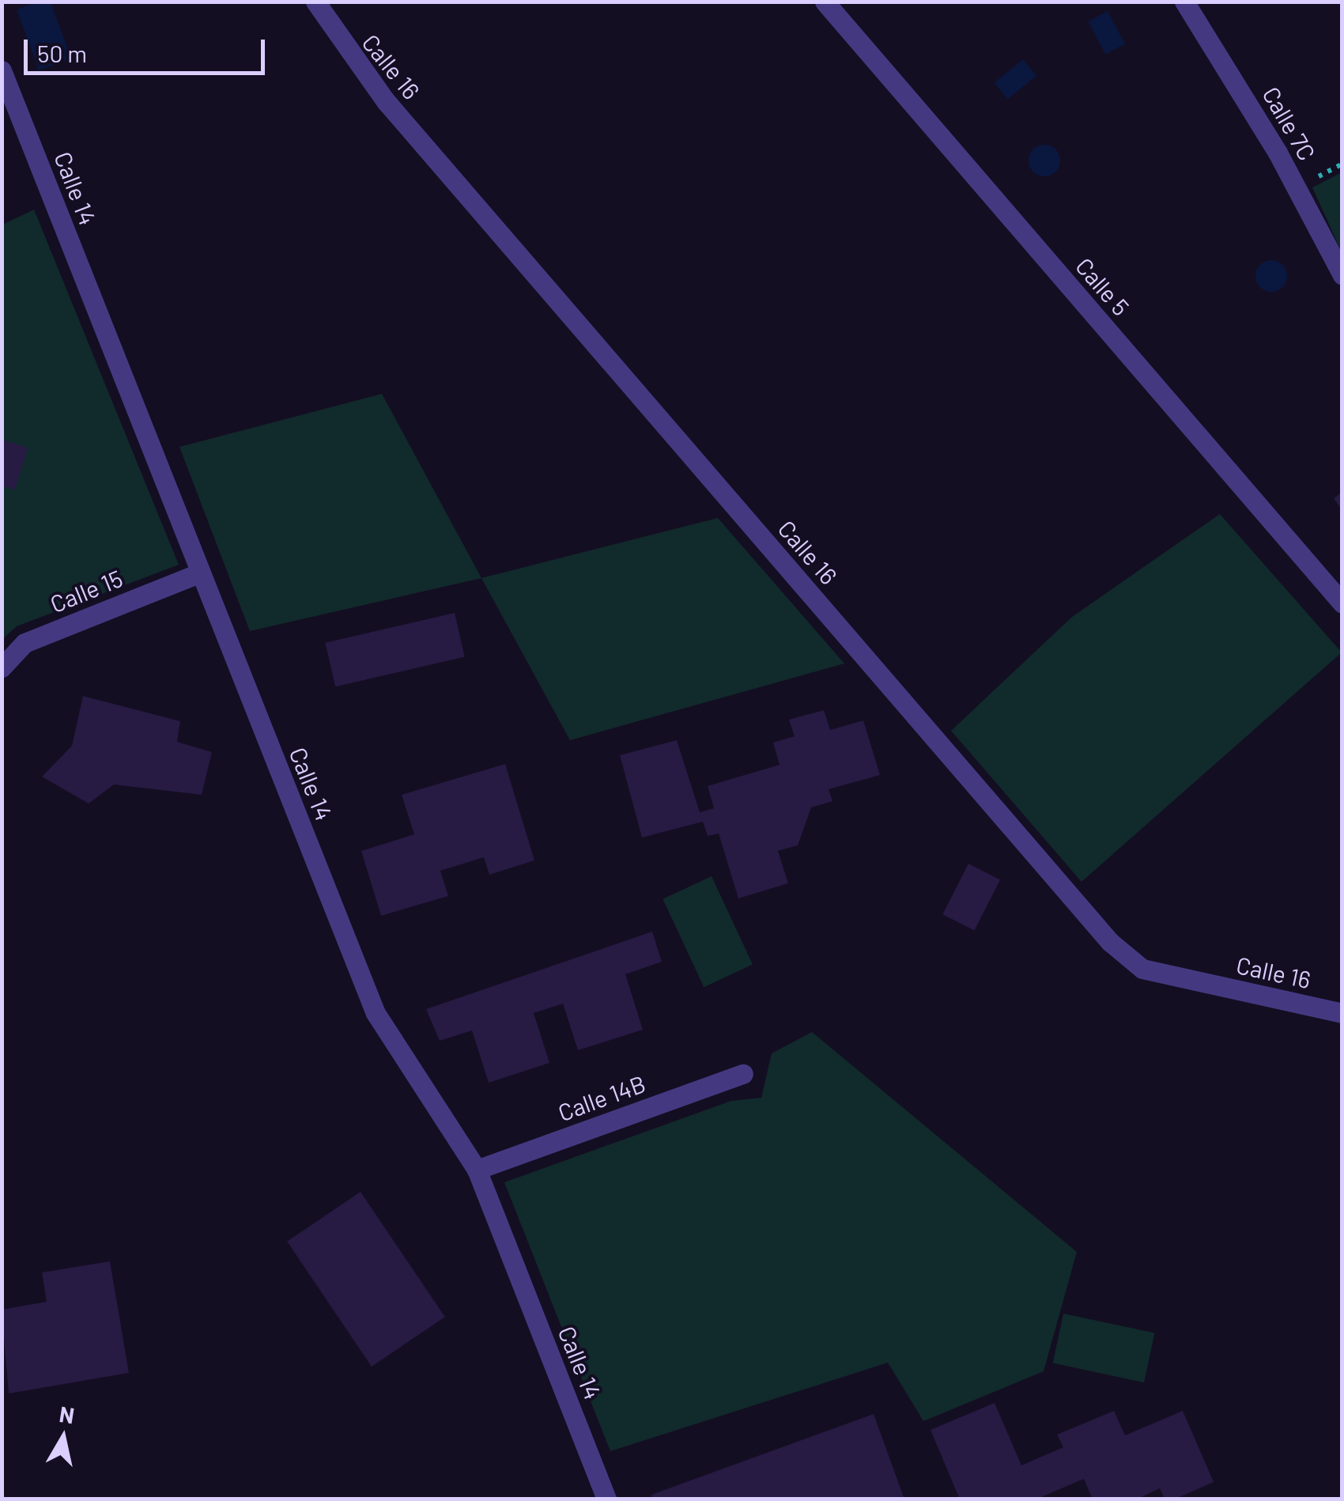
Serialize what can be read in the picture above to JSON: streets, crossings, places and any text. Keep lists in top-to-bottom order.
{
  "streets": {
    "street": [
      "Calle 16",
      "Calle 7C",
      "Calle 14",
      "Calle 5",
      "Calle 15",
      "Calle 14B"
    ]
  },
  "crossings": [
    ["Calle 14", "Calle 15"],
    ["Calle 14", "Calle 14B"]
  ],
  "scale_bar": "50 m",
  "north": "top"
}
